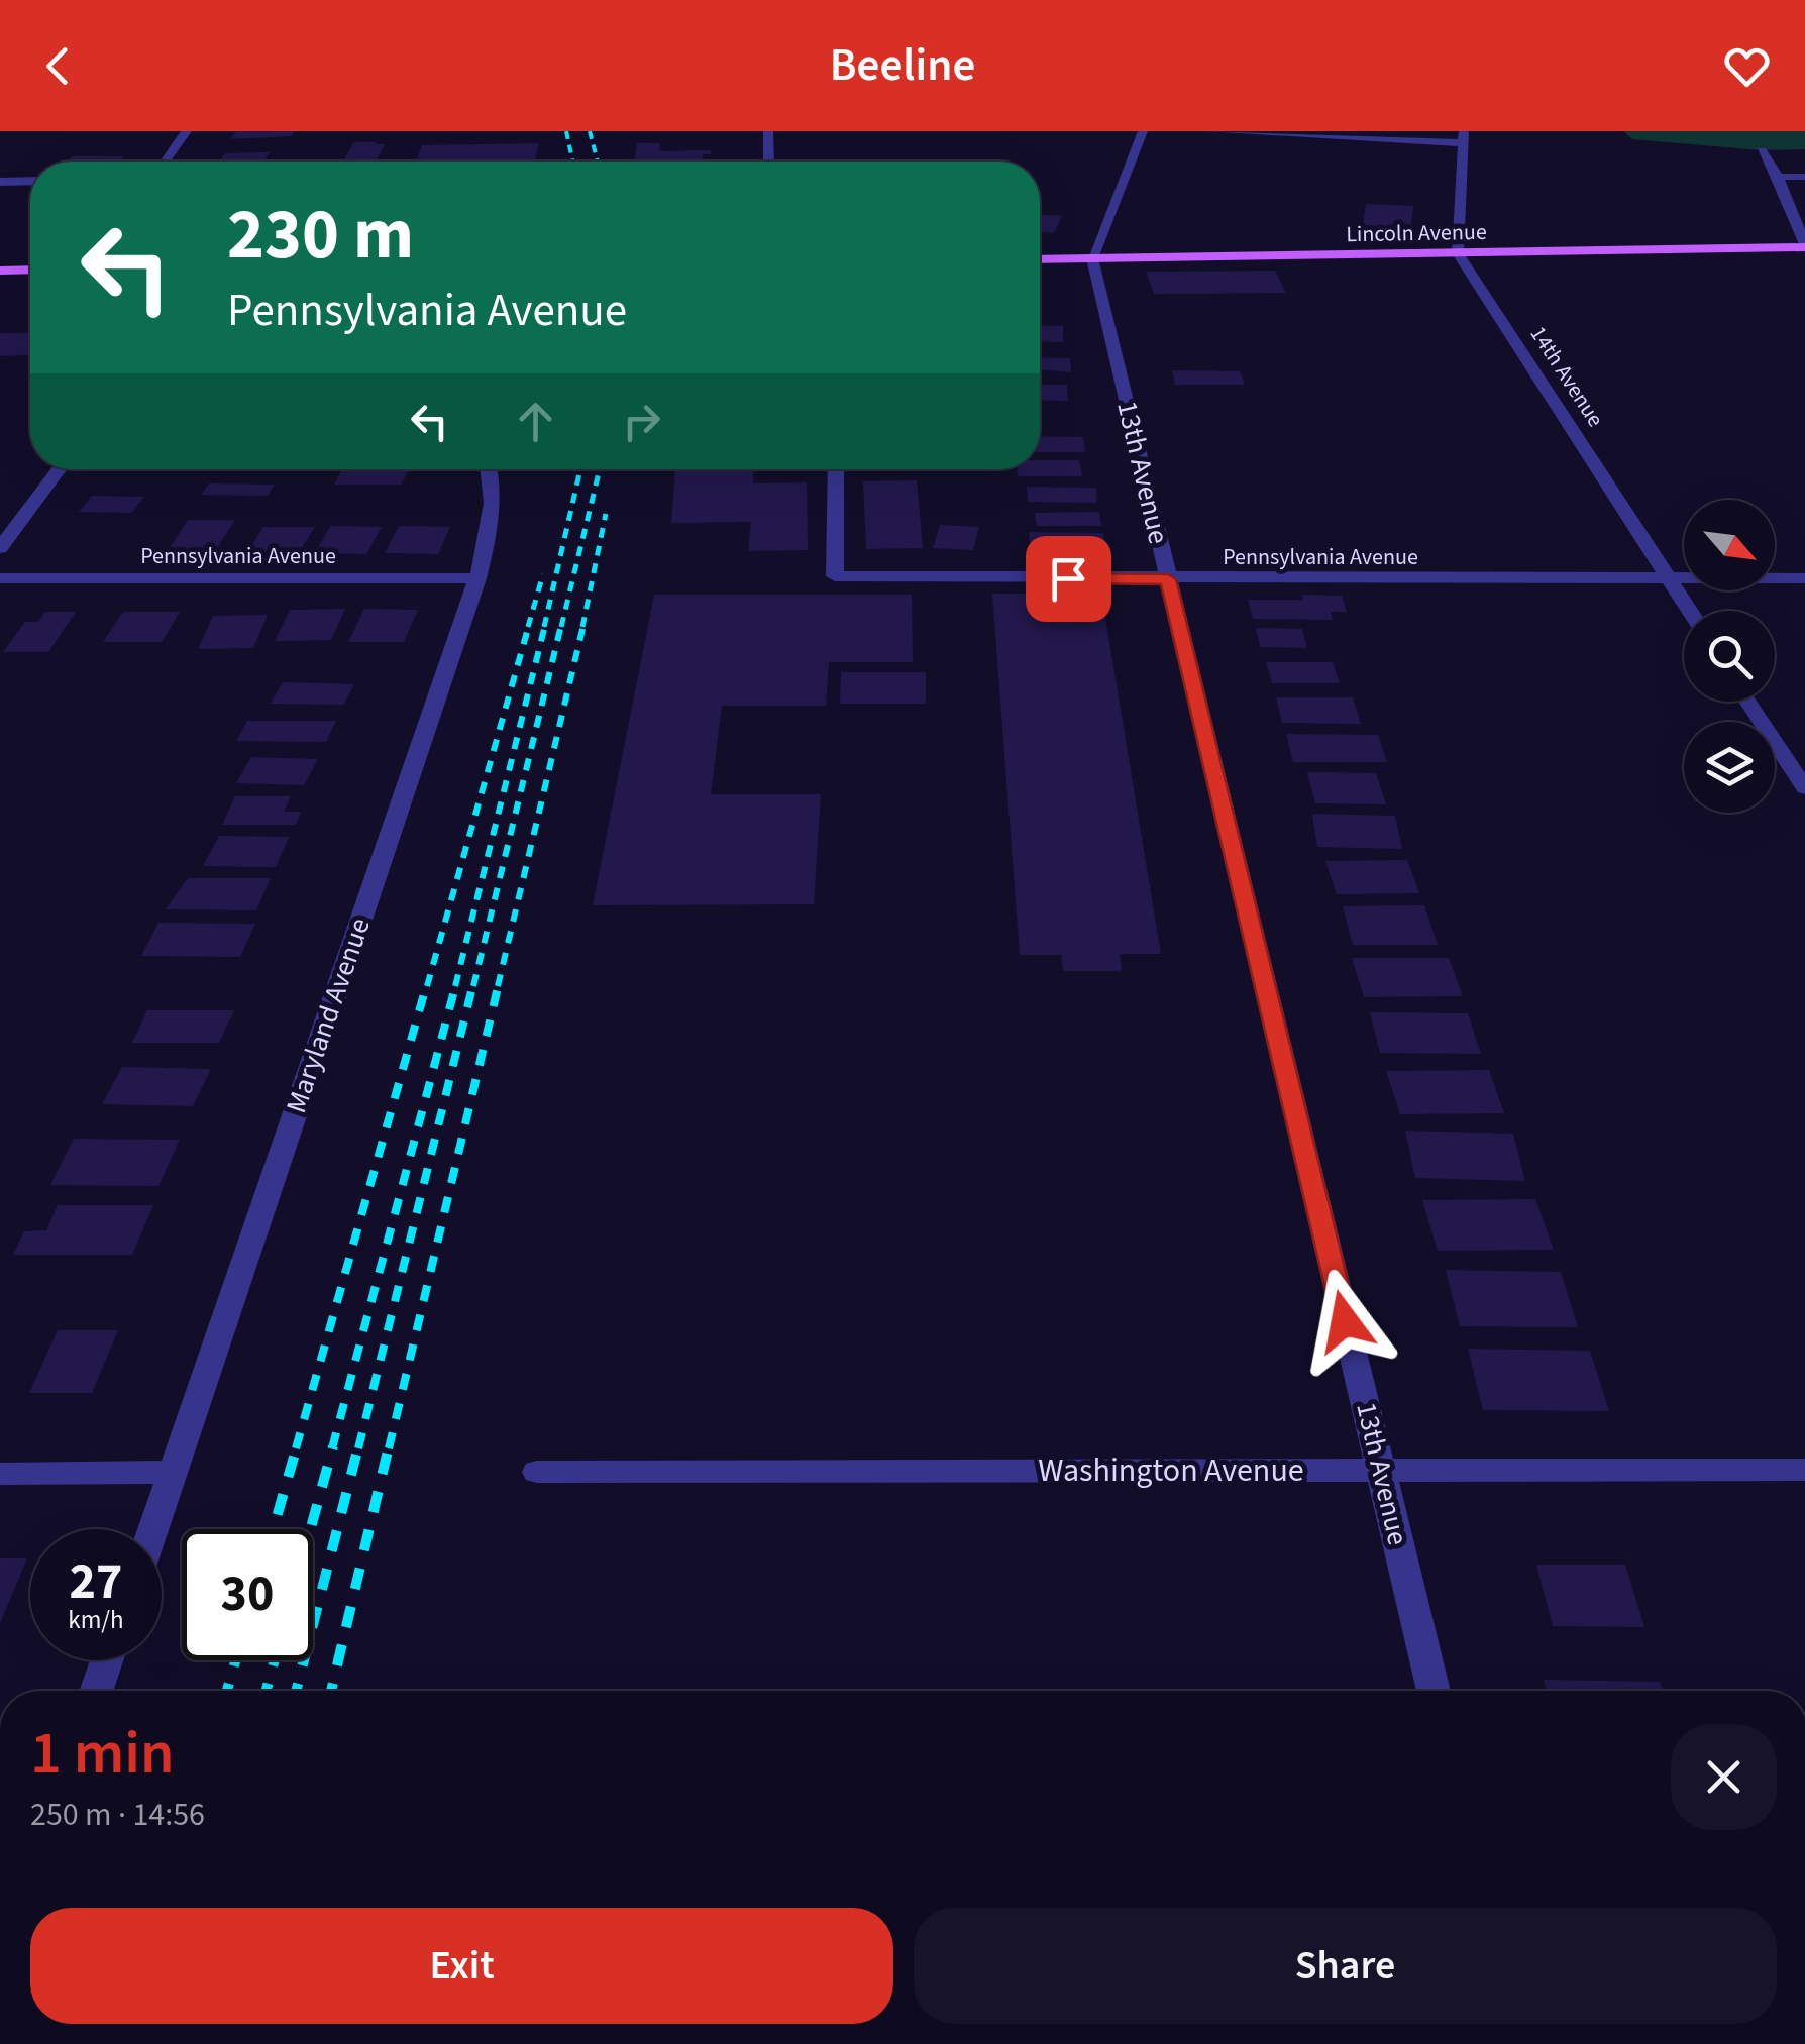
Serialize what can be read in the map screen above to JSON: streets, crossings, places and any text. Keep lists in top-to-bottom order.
{
  "streets": {
    "main road": ["Lincoln Avenue"],
    "street": [
      "14th Avenue",
      "13th Avenue",
      "Pennsylvania Avenue",
      "Maryland Avenue",
      "Washington Avenue"
    ]
  },
  "crossings": [
    ["Lincoln Avenue", "14th Avenue"],
    ["Lincoln Avenue", "13th Avenue"],
    ["14th Avenue", "Pennsylvania Avenue"],
    ["13th Avenue", "Pennsylvania Avenue"],
    ["13th Avenue", "Washington Avenue"],
    ["Pennsylvania Avenue", "Maryland Avenue"]
  ],
  "north": "bottom right",
  "page": {
    "header": "Beeline",
    "turn": ["230 m", "Pennsylvania Avenue"],
    "speed": "27 km/h",
    "limit": "30",
    "heading": ["1 min", "250 m · 14:56"],
    "buttons": ["Exit", "Share"]
  }
}
